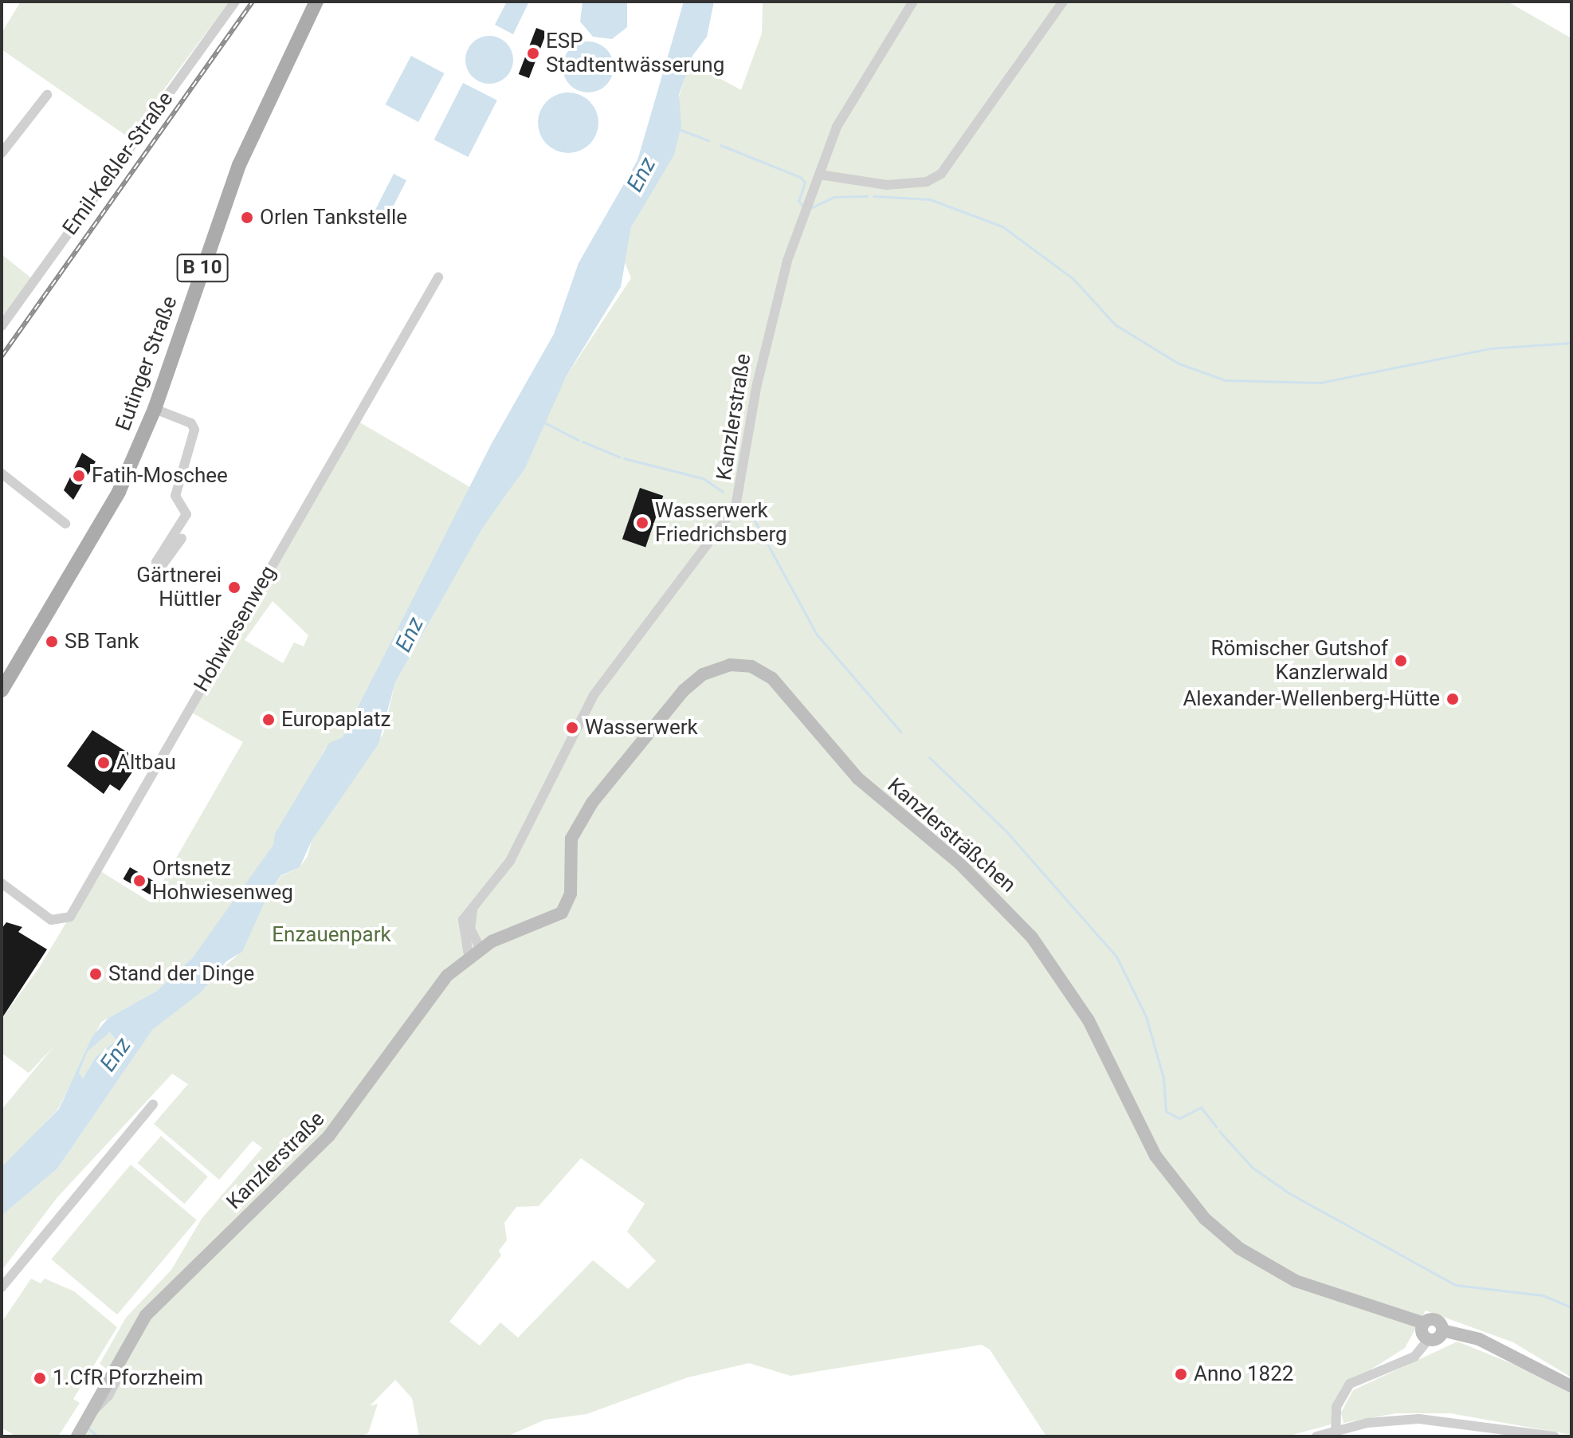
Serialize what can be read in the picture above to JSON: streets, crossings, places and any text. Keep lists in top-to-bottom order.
{
  "streets": {
    "main road": [
      "B 10",
      "Eutinger Straße",
      "Kanzlerstraße",
      "Kanzlersträßchen"
    ],
    "street": ["Emil-Keßler-Straße", "Hohwiesenweg"]
  },
  "crossings": [
    ["Kanzlerstraße", "Kanzlersträßchen"]
  ],
  "water": ["Enz"],
  "parks": ["Enzauenpark"],
  "places": [
    "ESP Stadtentwässerung",
    "Orlen Tankstelle",
    "Fatih-Moschee",
    "Wasserwerk Friedrichsberg",
    "Gärtnerei Hüttler",
    "SB Tank",
    "Römischer Gutshof Kanzlerwald",
    "Alexander-Wellenberg-Hütte",
    "Europaplatz",
    "Wasserwerk",
    "Altbau",
    "Ortsnetz Hohwiesenweg",
    "Stand der Dinge",
    "Anno 1822",
    "1.CfR Pforzheim"
  ]
}
